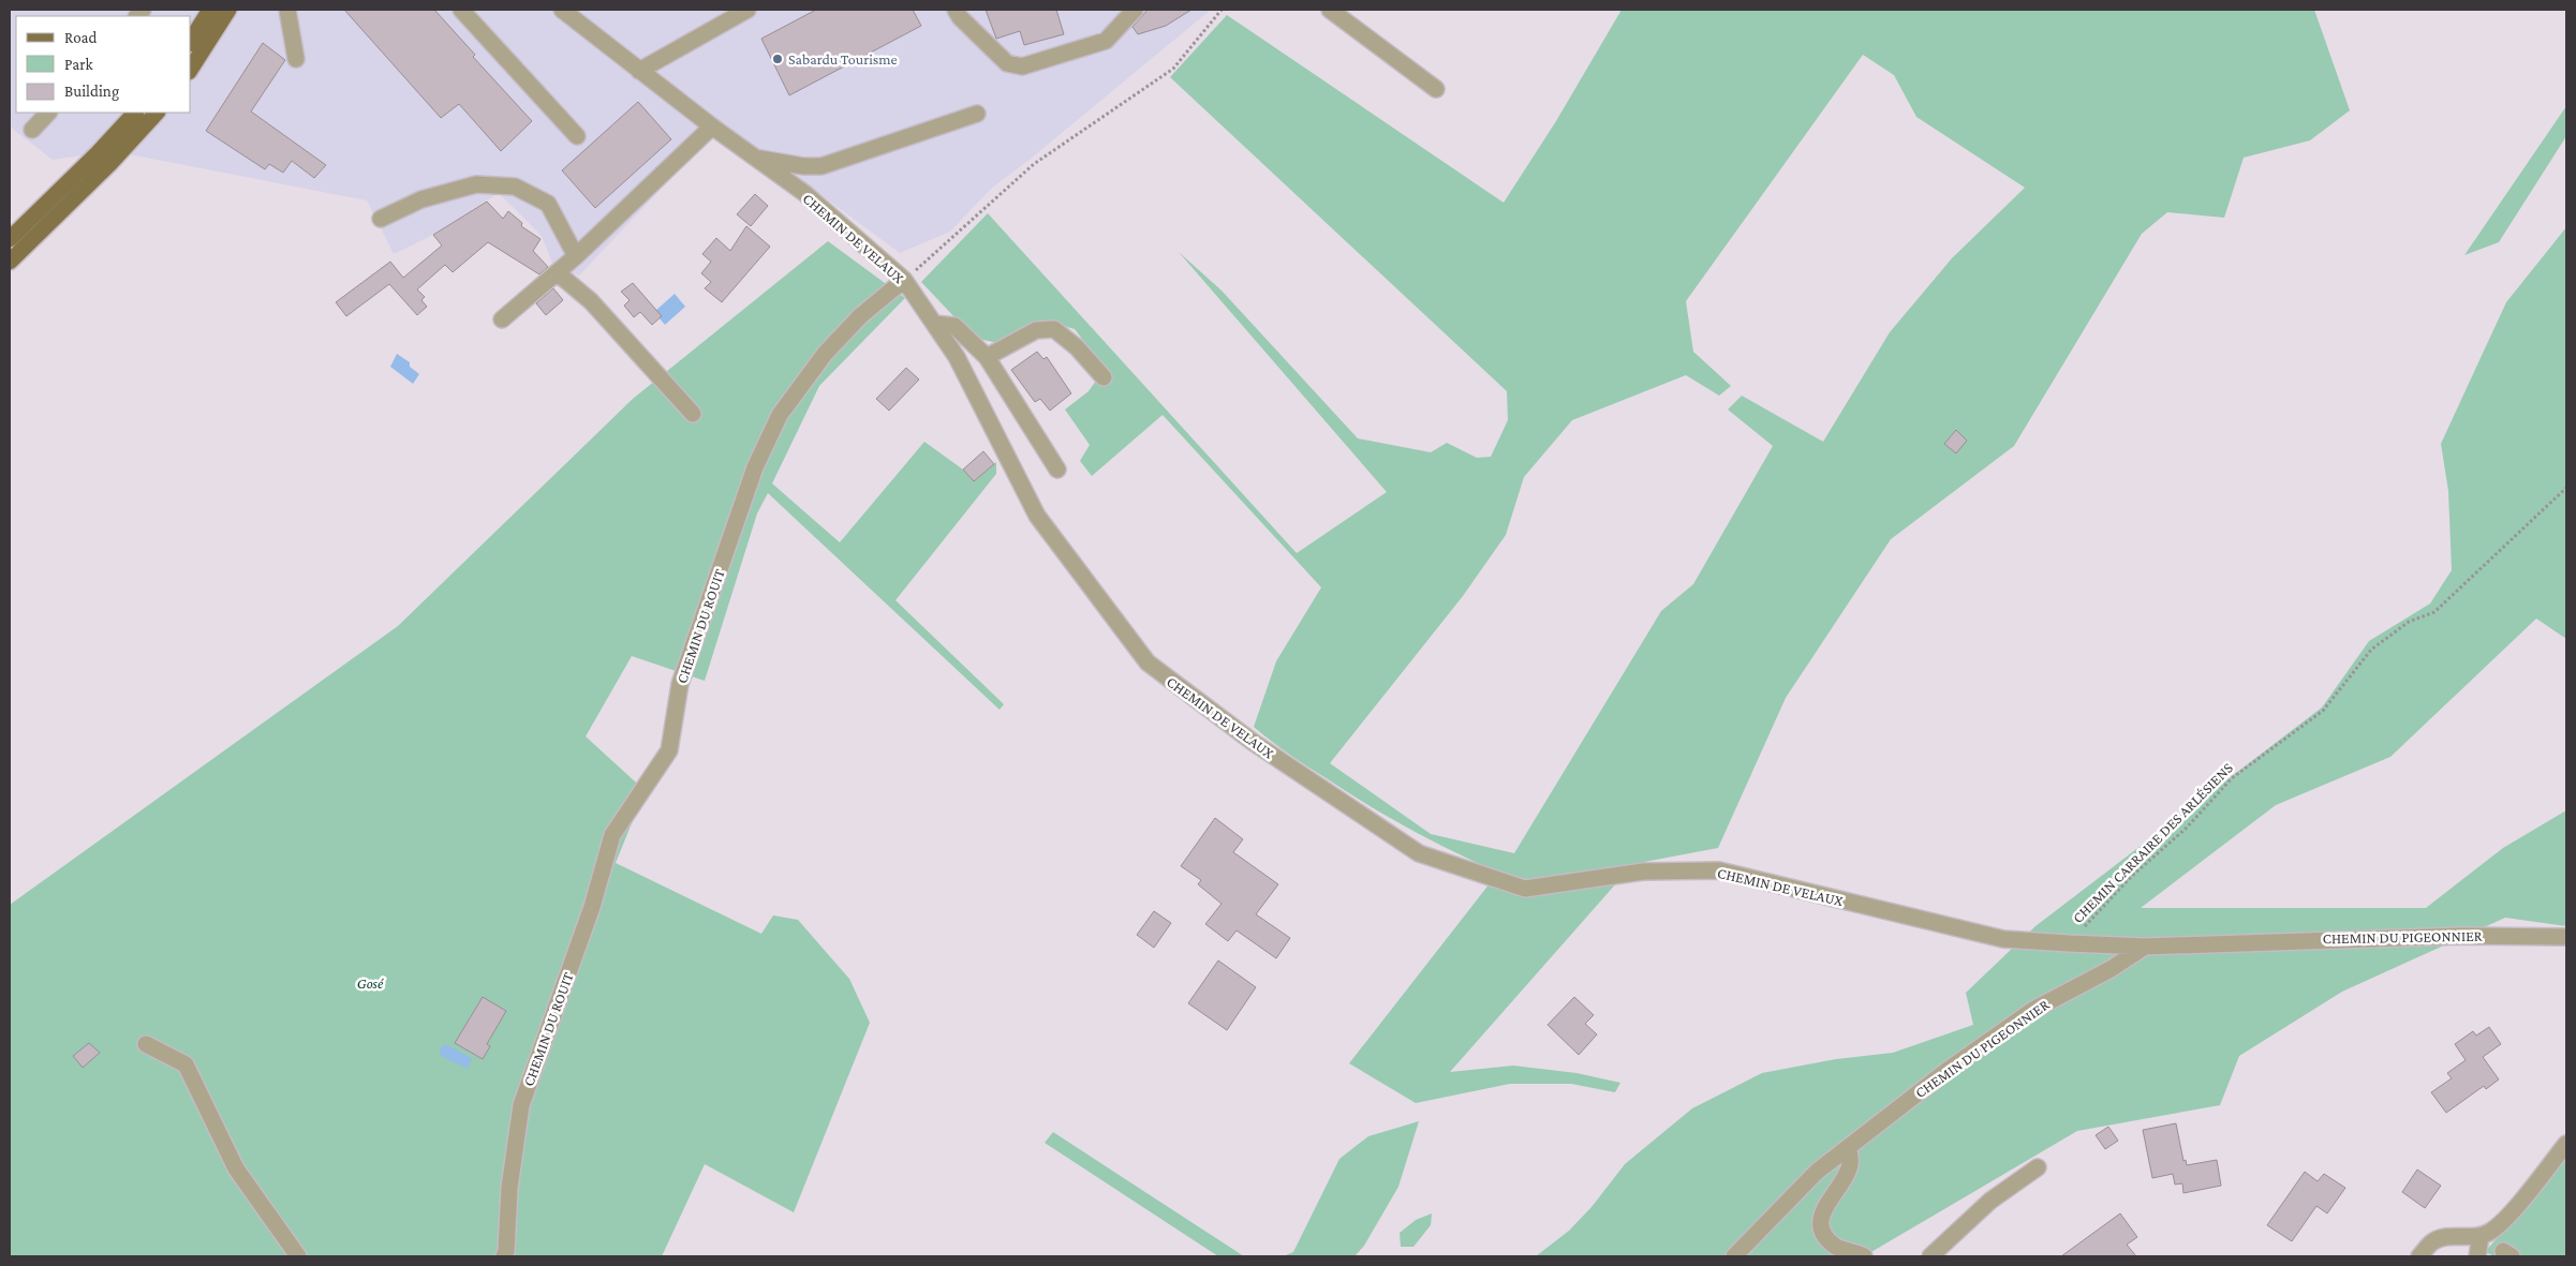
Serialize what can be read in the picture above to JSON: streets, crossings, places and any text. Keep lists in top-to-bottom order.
{
  "streets": {
    "street": ["CHEMIN DE VELAUX", "CHEMIN DU ROUIT", "CHEMIN DU PIGEONNIER"],
    "path": ["CHEMIN CARRAIRE DES ARLÉSIENS"]
  },
  "crossings": [
    ["CHEMIN DE VELAUX", "CHEMIN DU ROUIT"],
    ["CHEMIN DE VELAUX", "CHEMIN CARRAIRE DES ARLÉSIENS"],
    ["CHEMIN DE VELAUX", "CHEMIN DU PIGEONNIER"]
  ],
  "parks": ["Gosé"],
  "places": ["Sabardu Tourisme"],
  "legend": ["Road", "Park", "Building"]
}
